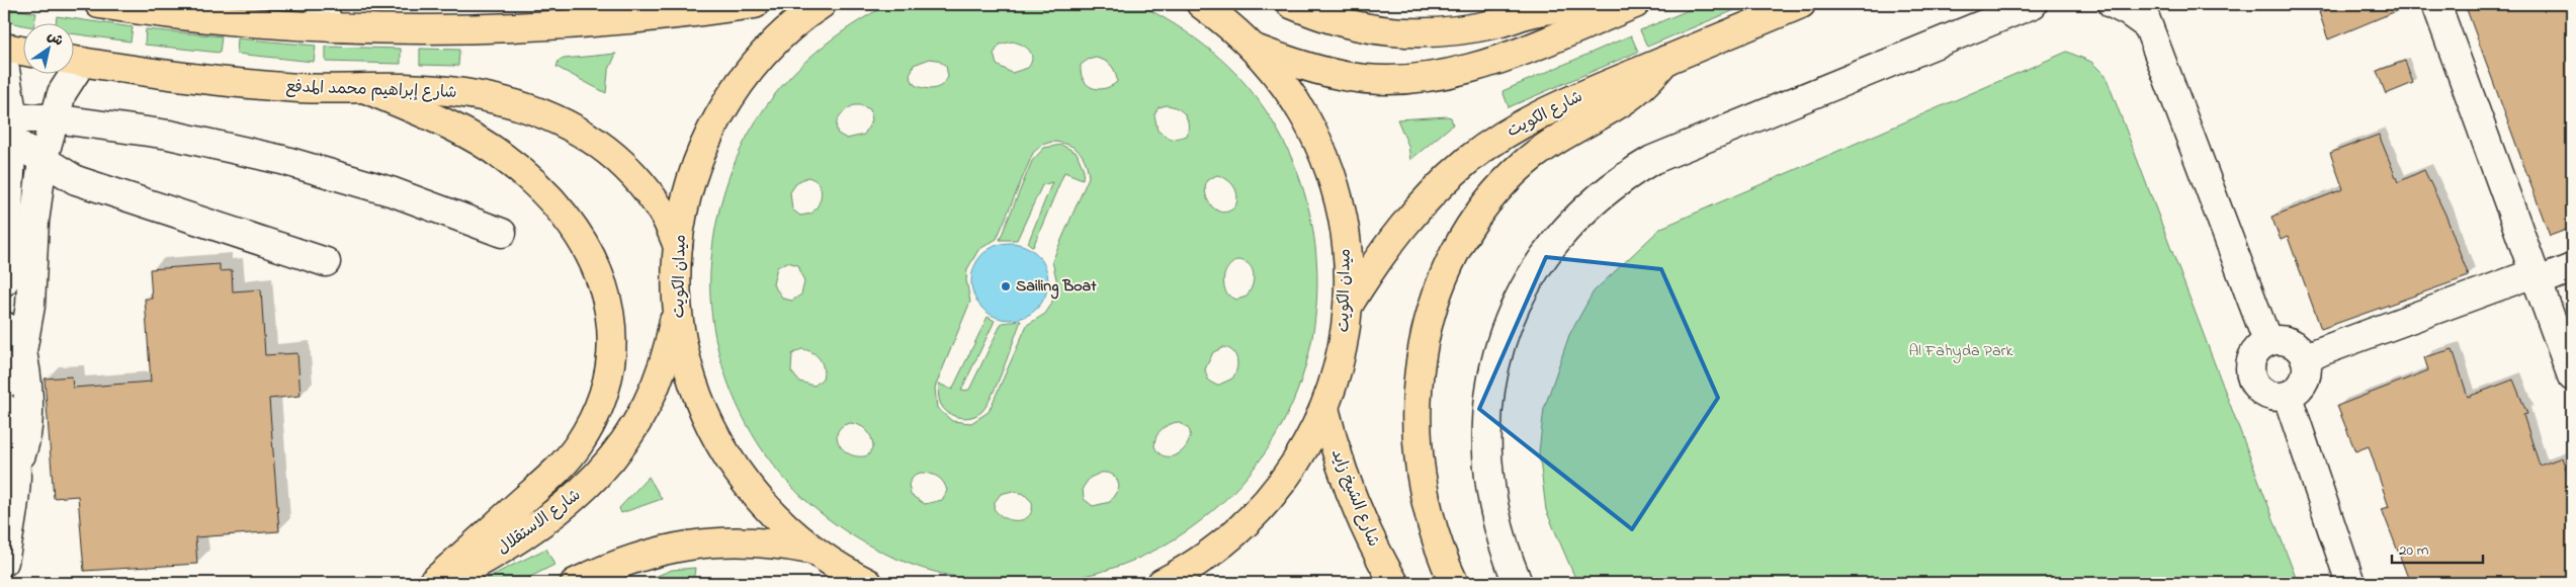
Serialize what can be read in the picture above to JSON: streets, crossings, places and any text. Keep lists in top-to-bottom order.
{
  "streets": {
    "main road": [
      "شارع إبراهيم محمد المدفع",
      "شارع الكويت",
      "ميدان الكويت",
      "شارع الشيخ زايد",
      "شارع الاستقلال"
    ]
  },
  "crossings": [
    ["شارع إبراهيم محمد المدفع", "ميدان الكويت"],
    ["شارع الكويت", "ميدان الكويت"],
    ["ميدان الكويت", "شارع الشيخ زايد"],
    ["ميدان الكويت", "شارع الاستقلال"]
  ],
  "parks": ["Al Fahyda Park"],
  "places": ["Sailing Boat"],
  "scale_bar": "20 m",
  "north": "top right"
}
